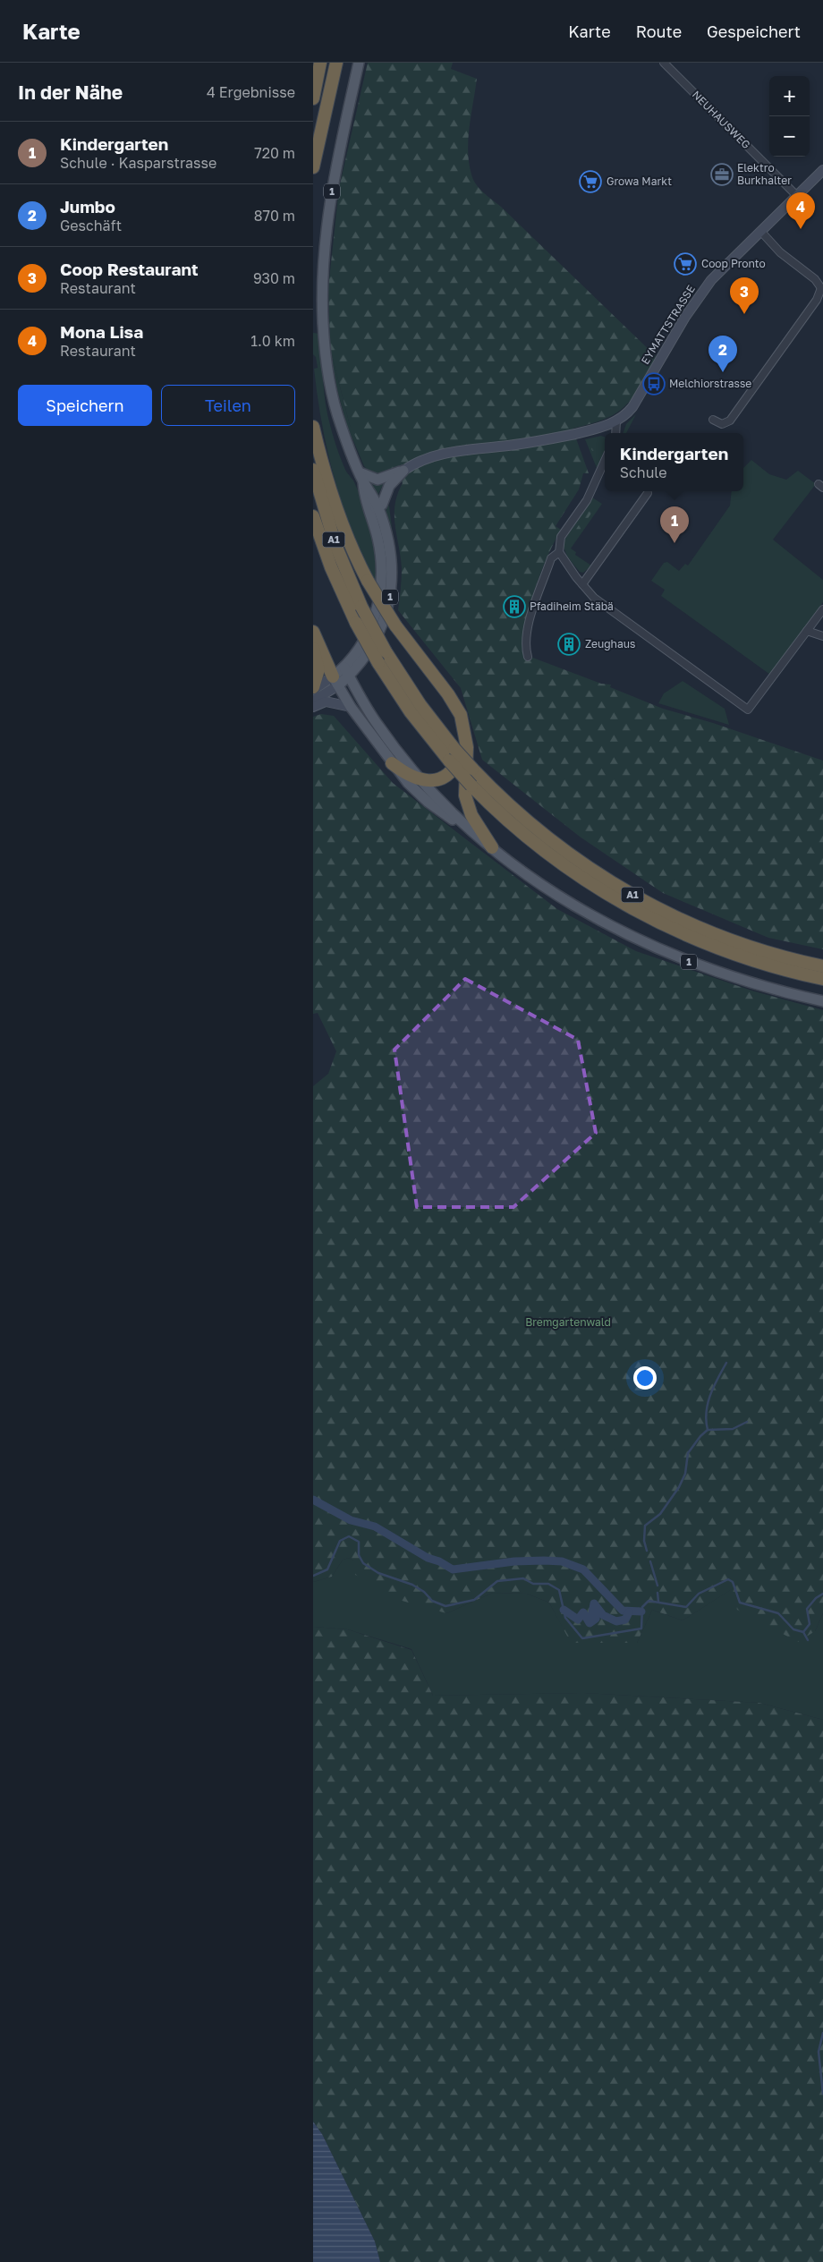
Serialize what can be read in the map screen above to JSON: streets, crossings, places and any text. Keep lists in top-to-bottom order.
{
  "streets": {
    "highway": ["A1"],
    "main road": ["1"],
    "street": ["NEUHAUSWEG", "EYMATTSTRASSE"]
  },
  "crossings": [
    ["NEUHAUSWEG", "EYMATTSTRASSE"]
  ],
  "parks": ["Bremgartenwald"],
  "places": {
    "office": ["Elektro Burkhalter"],
    "supermarket": ["Growa Markt", "Coop Pronto"],
    "bus stop": ["Melchiorstrasse"],
    "building": ["Pfadiheim Stäbä", "Zeughaus"]
  },
  "page": {
    "header": "Karte",
    "nav": ["Karte", "Route", "Gespeichert"],
    "heading": ["In der Nähe", "4 Ergebnisse"],
    "map_buttons": ["+", "−"],
    "list": [
      {
        "mark": "1",
        "name": "Kindergarten",
        "note": "Schule · Kasparstrasse",
        "value": "720 m"
      },
      {
        "mark": "2",
        "name": "Jumbo",
        "note": "Geschäft",
        "value": "870 m"
      },
      {
        "mark": "3",
        "name": "Coop Restaurant",
        "note": "Restaurant",
        "value": "930 m"
      },
      {
        "mark": "4",
        "name": "Mona Lisa",
        "note": "Restaurant",
        "value": "1.0 km"
      }
    ],
    "pins": [
      "4",
      "3",
      "2",
      "1"
    ],
    "buttons": ["Speichern", "Teilen"],
    "popup": ["Kindergarten", "Schule"]
  }
}
